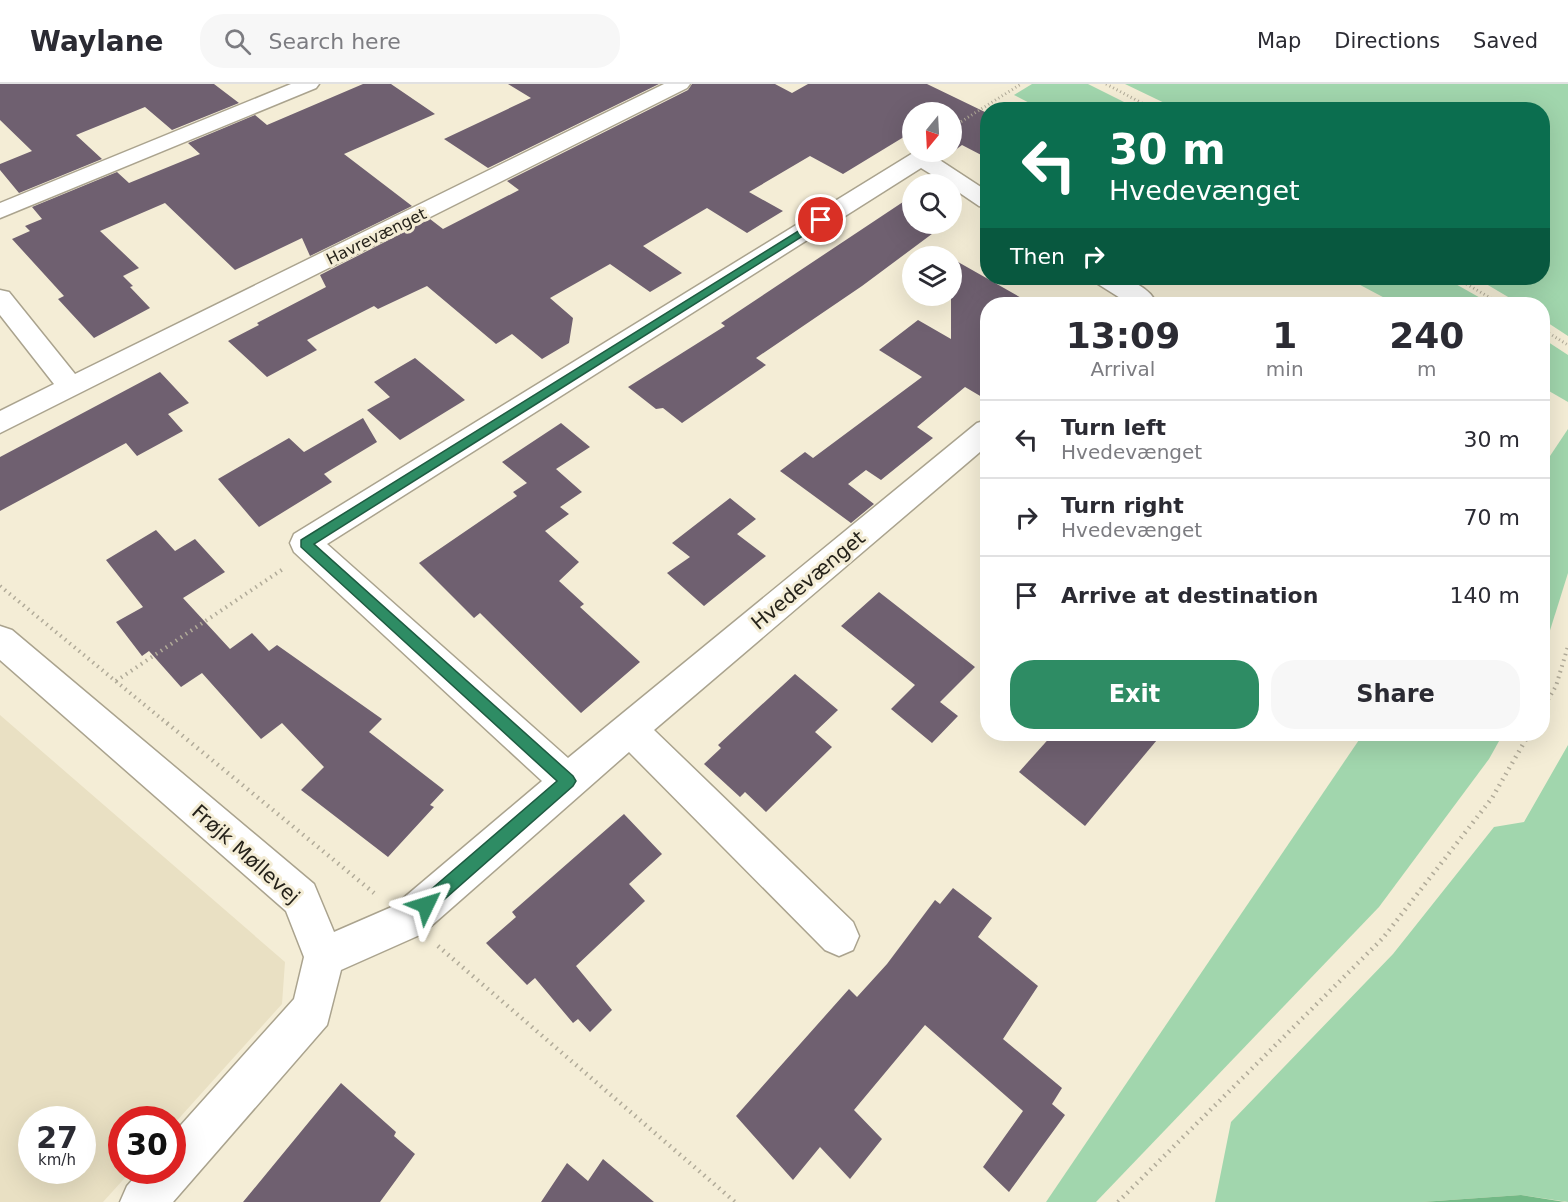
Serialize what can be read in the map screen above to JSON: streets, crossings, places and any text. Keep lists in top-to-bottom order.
{
  "streets": {
    "street": ["Havrevænget", "Hvedevænget", "Frøjk Møllevej"]
  },
  "crossings": [
    ["Hvedevænget", "Frøjk Møllevej"]
  ],
  "north": "bottom",
  "page": {
    "header": "Waylane",
    "search": "Search here",
    "nav": ["Map", "Directions", "Saved"],
    "turn": ["30 m", "Hvedevænget"],
    "then": "Then",
    "eta": [
      "13:09",
      "Arrival",
      "1",
      "min",
      "240",
      "m"
    ],
    "list": [
      {
        "name": "Turn left",
        "note": "Hvedevænget",
        "value": "30 m"
      },
      {
        "name": "Turn right",
        "note": "Hvedevænget",
        "value": "70 m"
      },
      {
        "name": "Arrive at destination",
        "value": "140 m"
      }
    ],
    "buttons": ["Exit", "Share"],
    "speed": "27 km/h",
    "limit": "30"
  }
}
